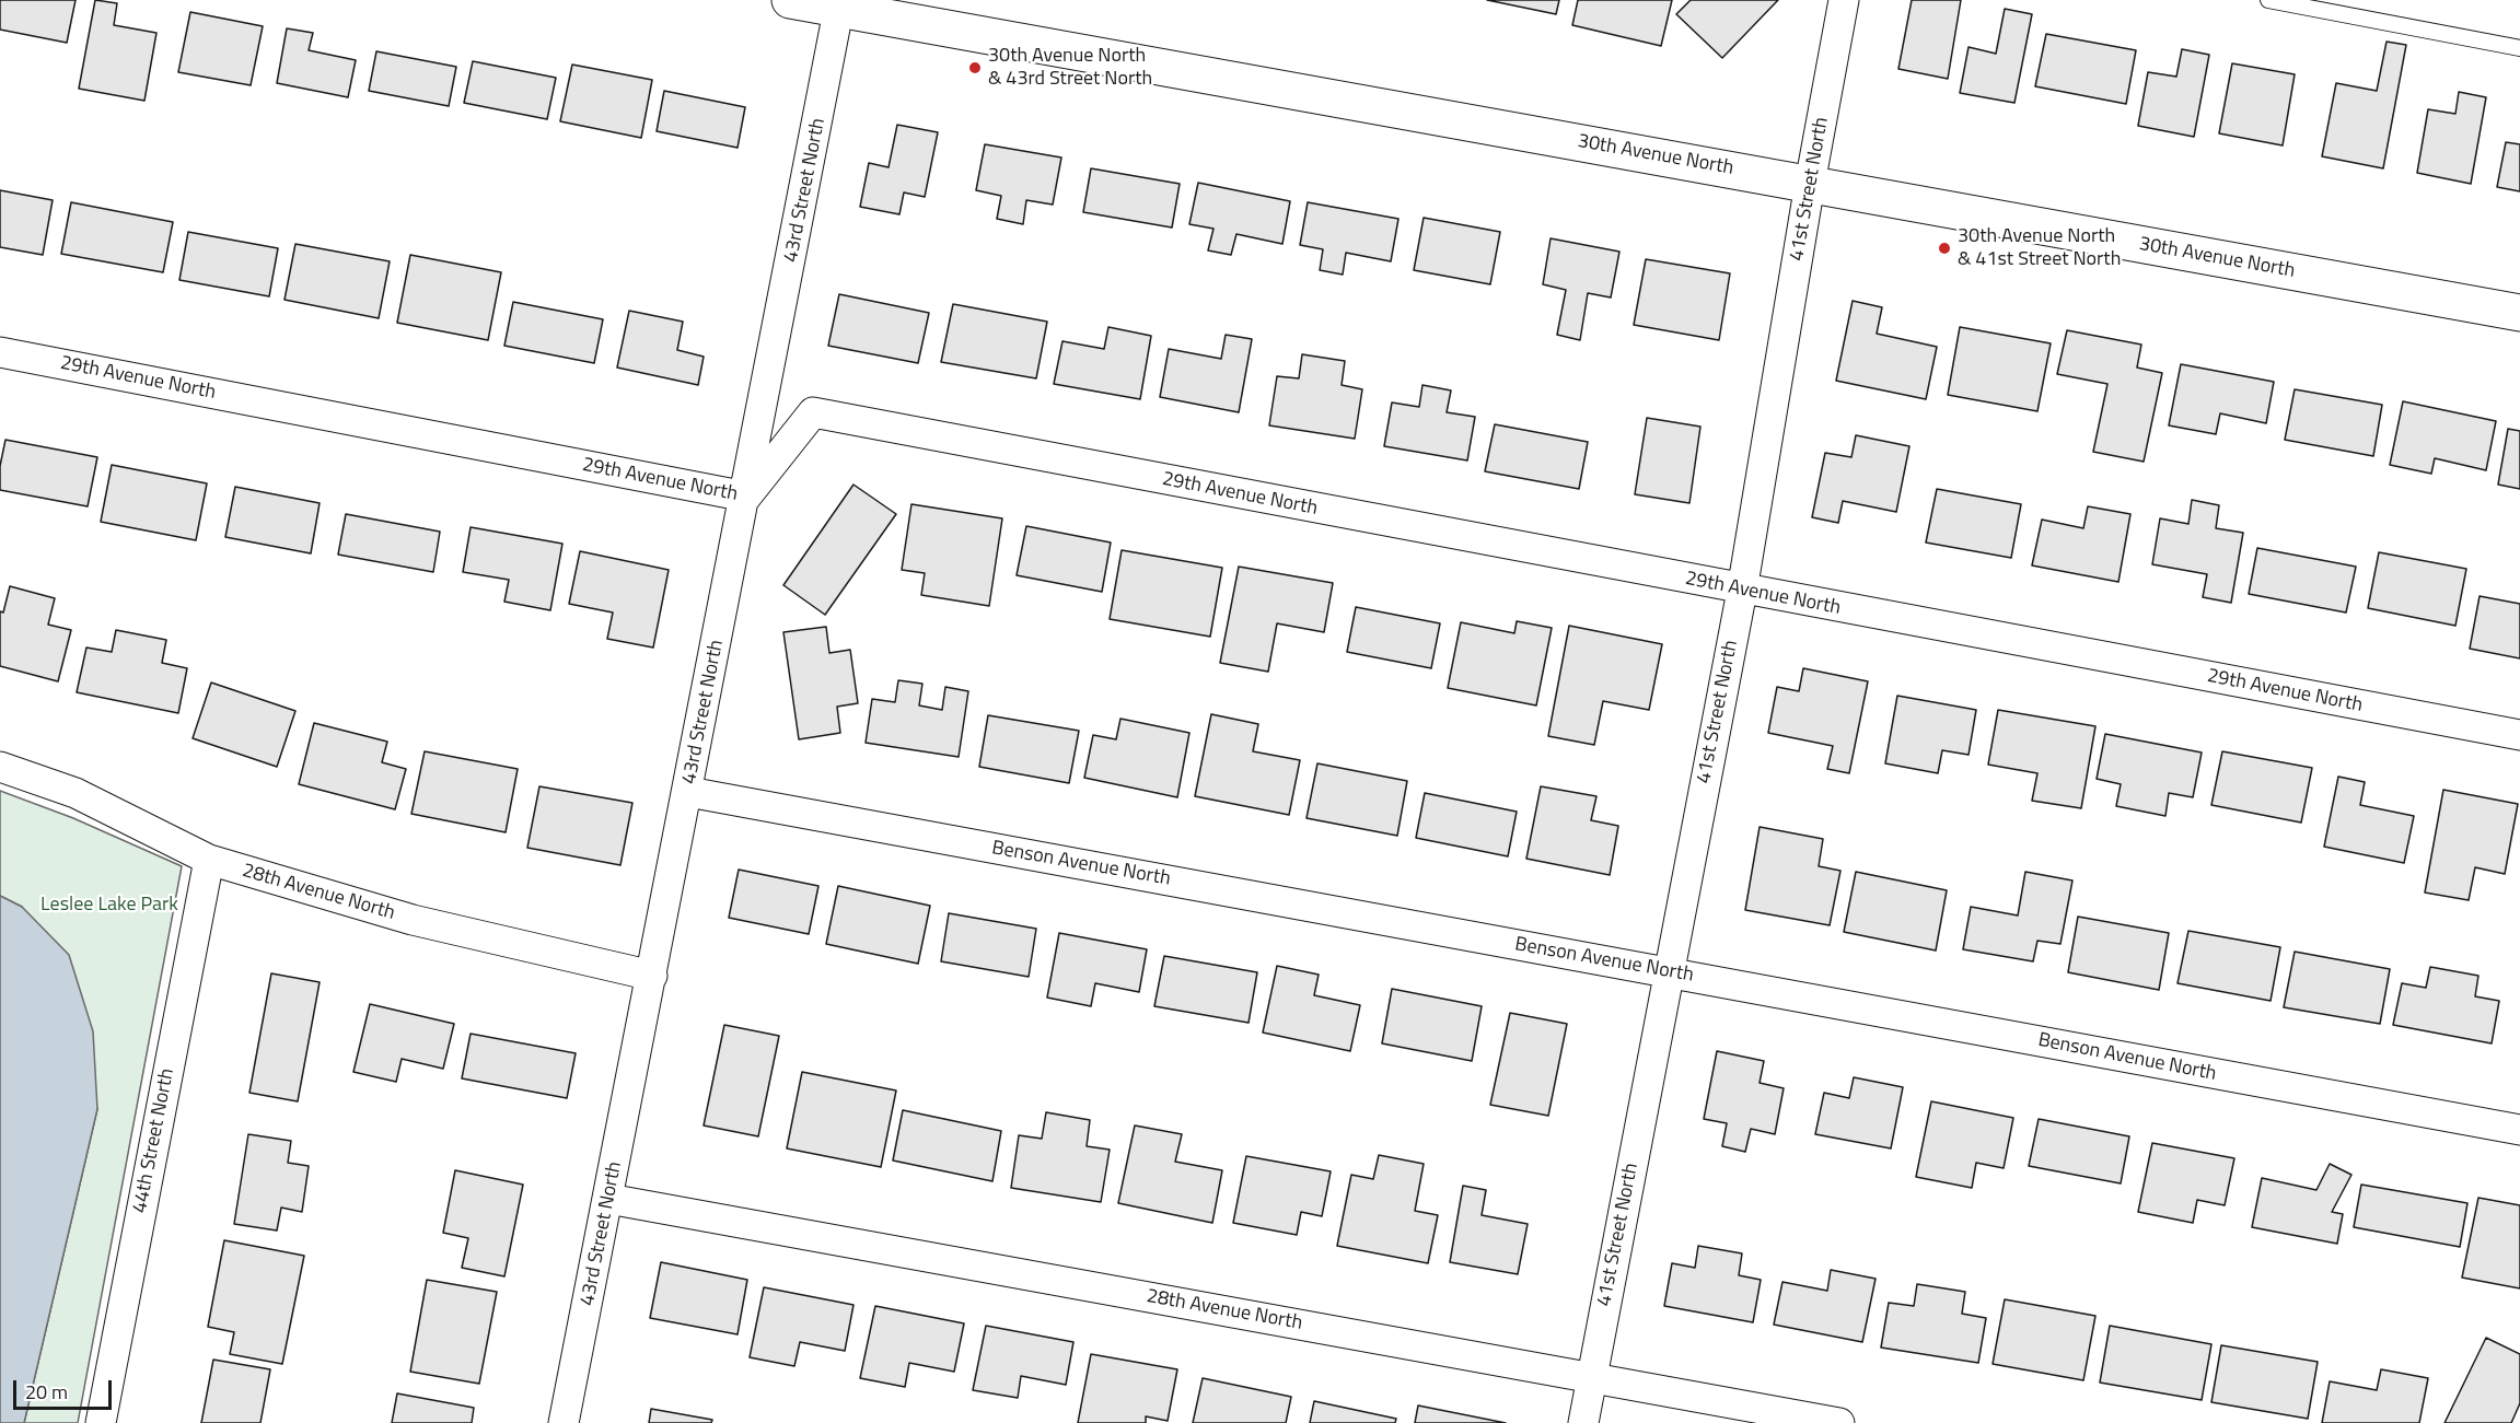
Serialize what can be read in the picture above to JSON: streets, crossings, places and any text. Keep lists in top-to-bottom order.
{
  "streets": {
    "street": [
      "30th Avenue North",
      "41st Street North",
      "43rd Street North",
      "29th Avenue North",
      "Benson Avenue North",
      "28th Avenue North",
      "44th Street North"
    ]
  },
  "crossings": [
    ["30th Avenue North", "41st Street North"],
    ["30th Avenue North", "43rd Street North"],
    ["41st Street North", "29th Avenue North"],
    ["41st Street North", "Benson Avenue North"],
    ["41st Street North", "28th Avenue North"],
    ["43rd Street North", "29th Avenue North"],
    ["43rd Street North", "Benson Avenue North"],
    ["43rd Street North", "28th Avenue North"],
    ["28th Avenue North", "44th Street North"]
  ],
  "parks": ["Leslee Lake Park"],
  "places": ["30th Avenue North & 43rd Street North", "30th Avenue North & 41st Street North"],
  "scale_bar": "20 m"
}
